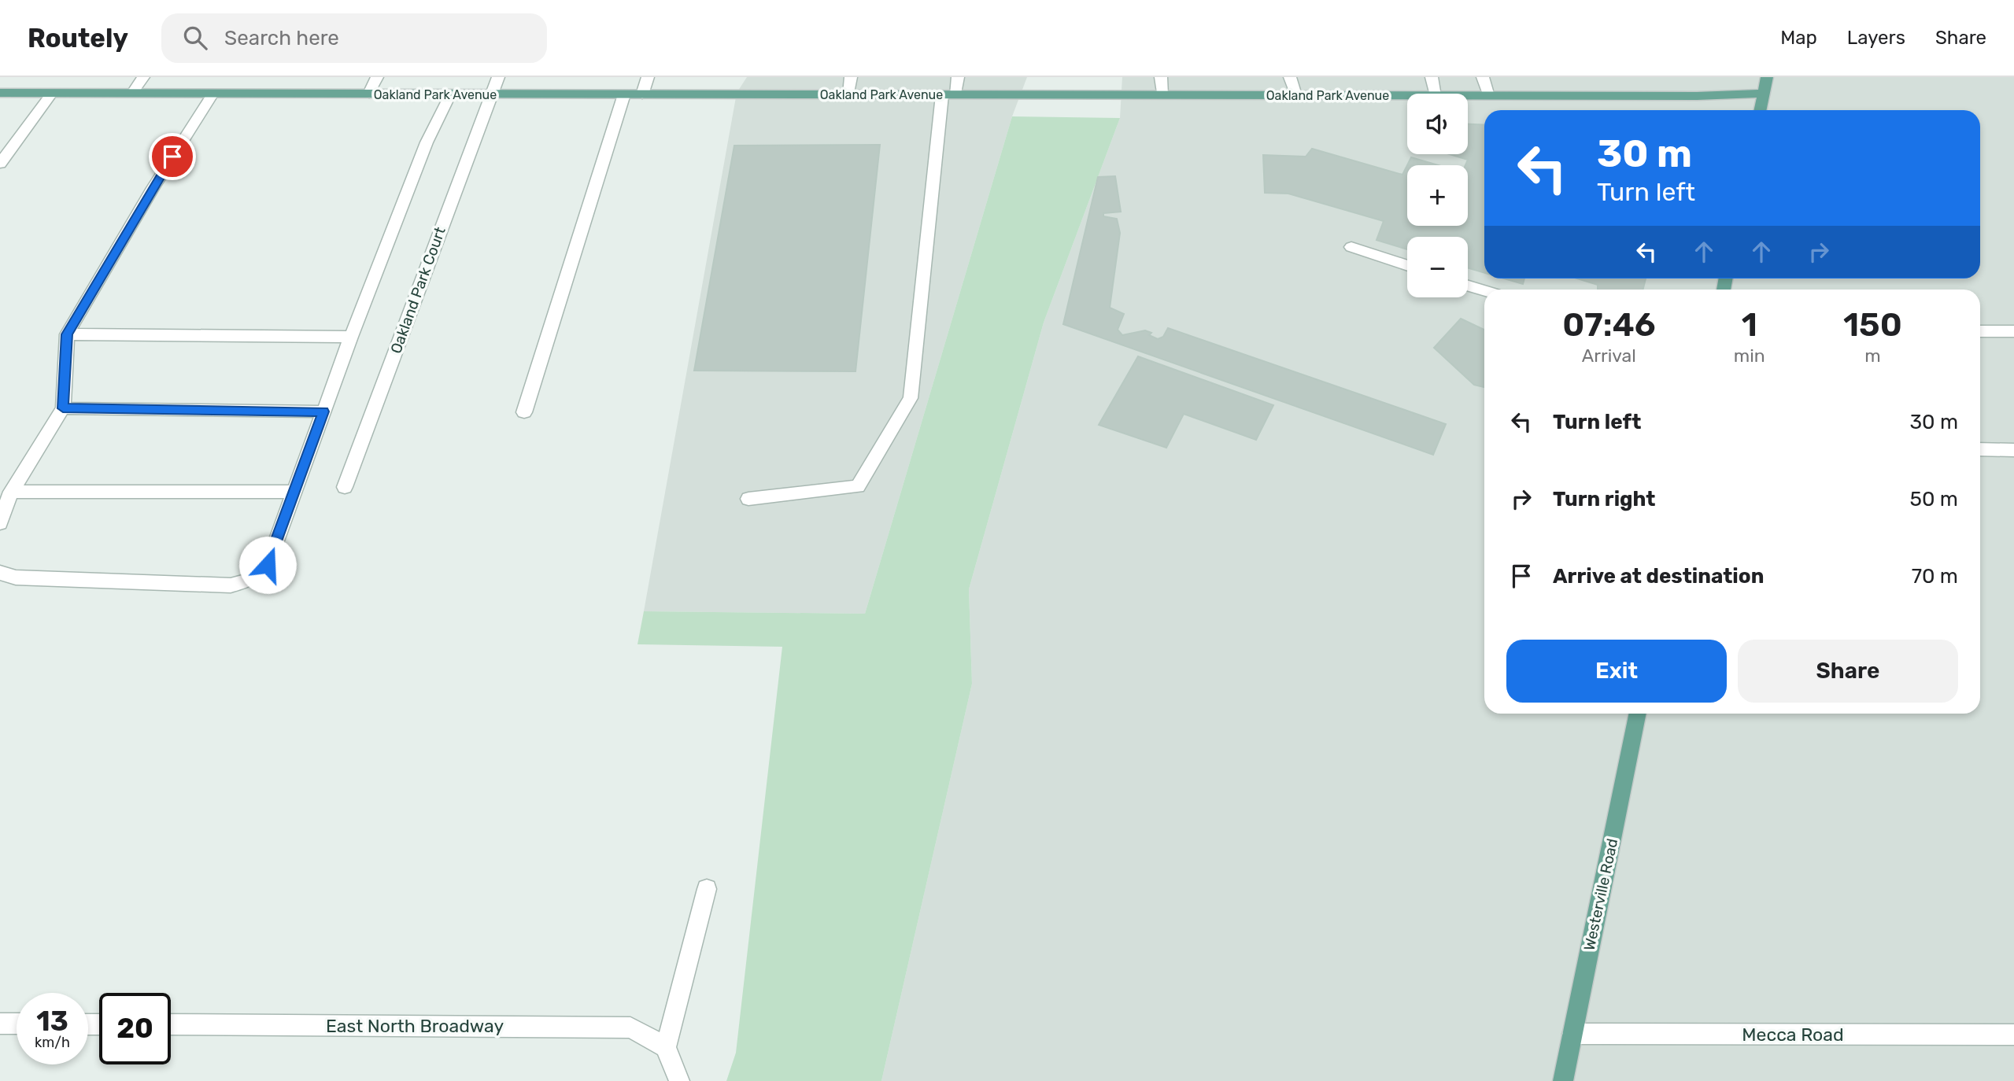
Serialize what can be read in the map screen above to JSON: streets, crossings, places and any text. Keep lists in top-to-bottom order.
{
  "streets": {
    "main road": ["Oakland Park Avenue", "Westerville Road"],
    "street": ["Oakland Park Court", "East North Broadway", "Mecca Road"]
  },
  "crossings": [
    ["Oakland Park Avenue", "Oakland Park Court"],
    ["Westerville Road", "Mecca Road"]
  ],
  "page": {
    "header": "Routely",
    "search": "Search here",
    "nav": ["Map", "Layers", "Share"],
    "map_buttons": ["+", "−"],
    "turn": ["30 m", "Turn left"],
    "eta": [
      "07:46",
      "Arrival",
      "1",
      "min",
      "150",
      "m"
    ],
    "list": [
      {
        "name": "Turn left",
        "value": "30 m"
      },
      {
        "name": "Turn right",
        "value": "50 m"
      },
      {
        "name": "Arrive at destination",
        "value": "70 m"
      }
    ],
    "buttons": ["Exit", "Share"],
    "speed": "13 km/h",
    "limit": "20"
  }
}
